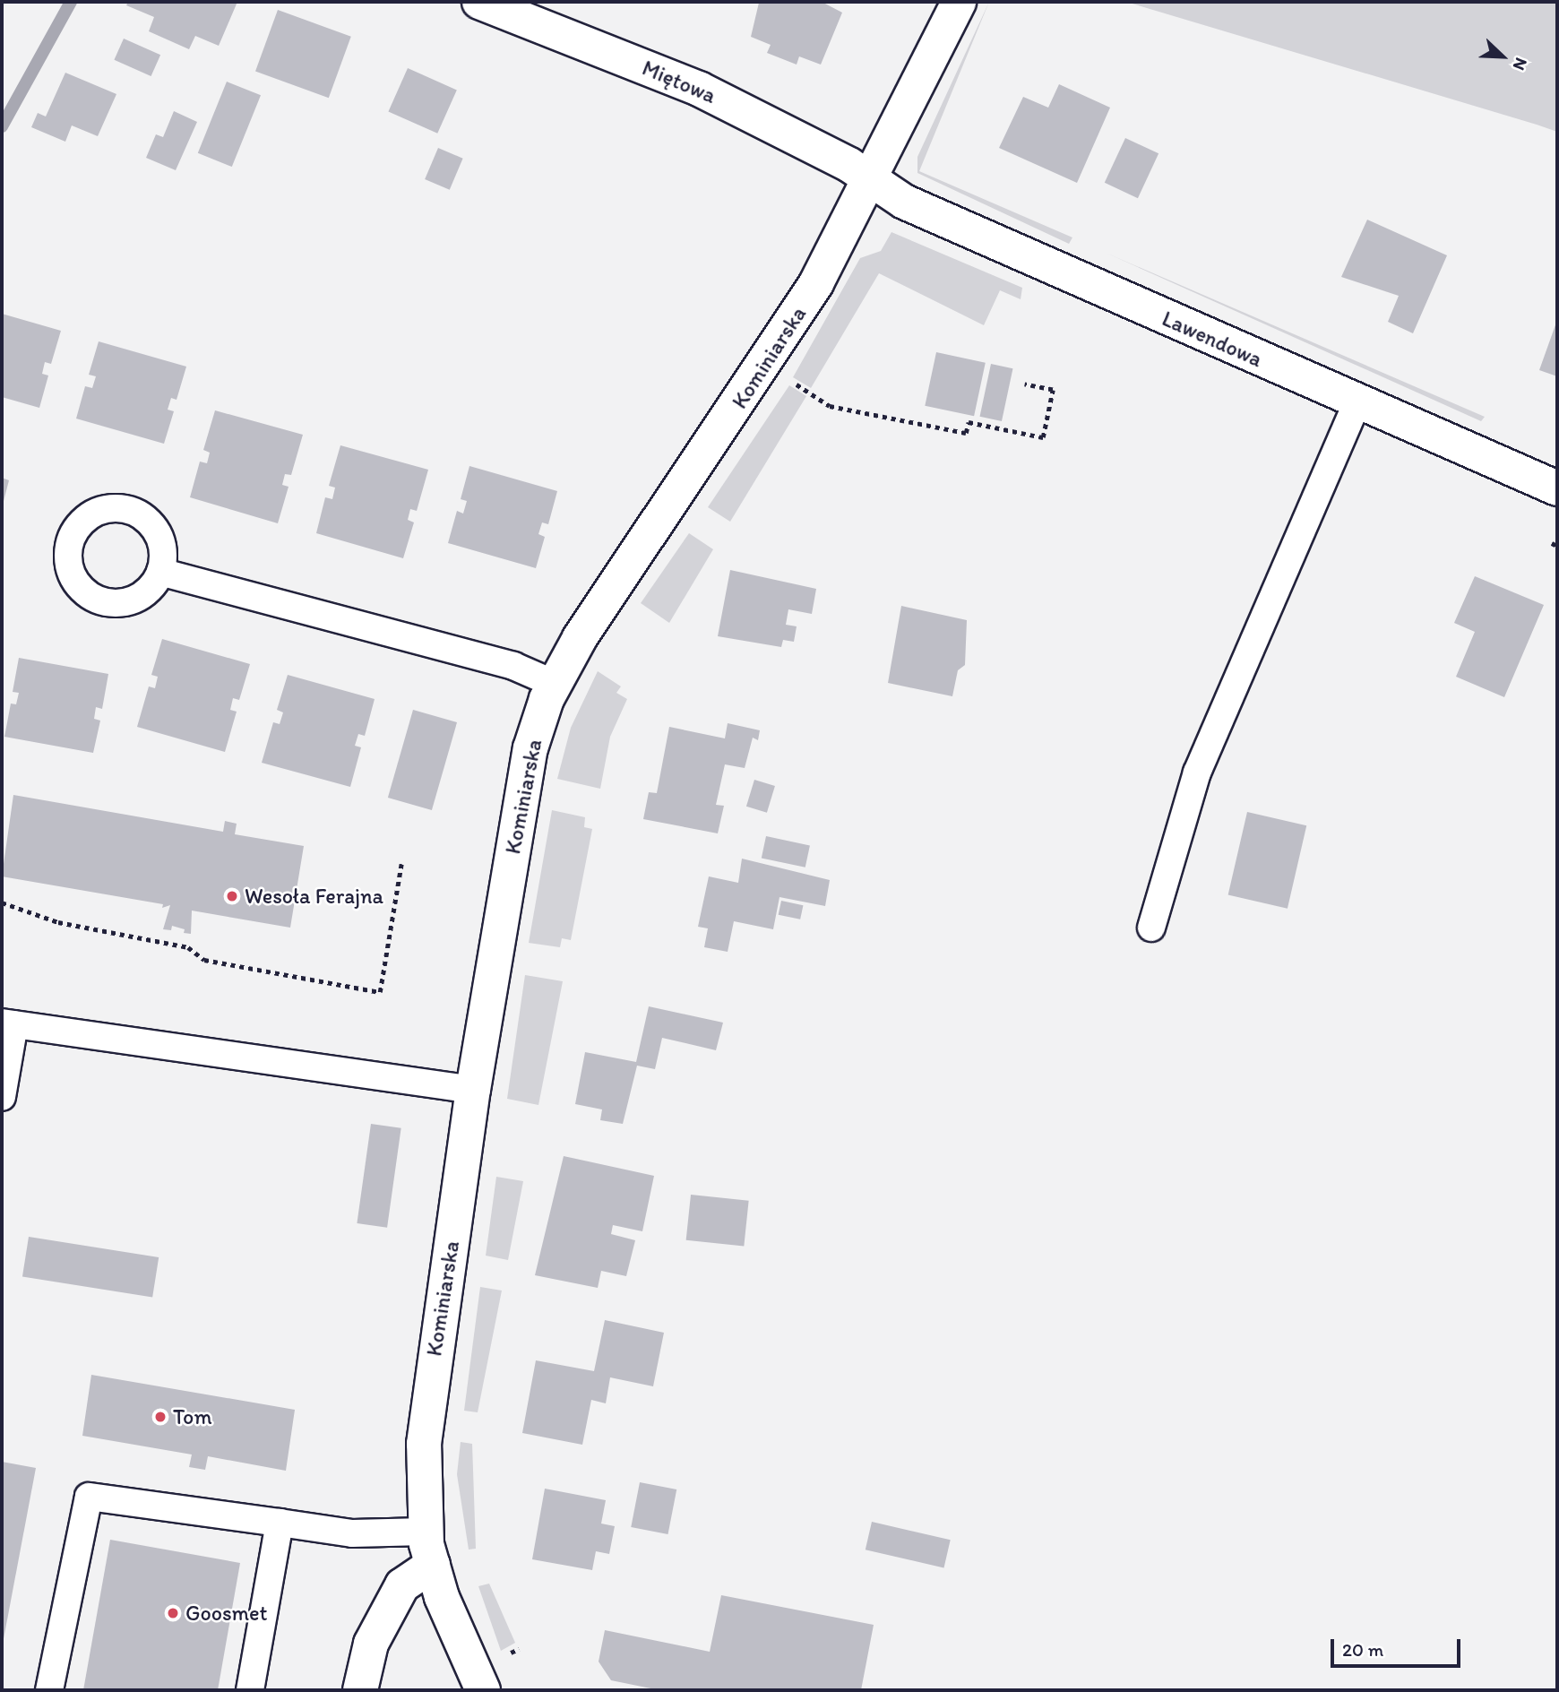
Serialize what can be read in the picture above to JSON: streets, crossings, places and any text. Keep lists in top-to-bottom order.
{
  "streets": {
    "street": ["Miętowa", "Lawendowa", "Kominiarska"]
  },
  "crossings": [
    ["Miętowa", "Lawendowa"],
    ["Miętowa", "Kominiarska"],
    ["Lawendowa", "Kominiarska"]
  ],
  "places": ["Wesoła Ferajna", "Tom", "Goosmet"],
  "scale_bar": "20 m",
  "north": "bottom right"
}
